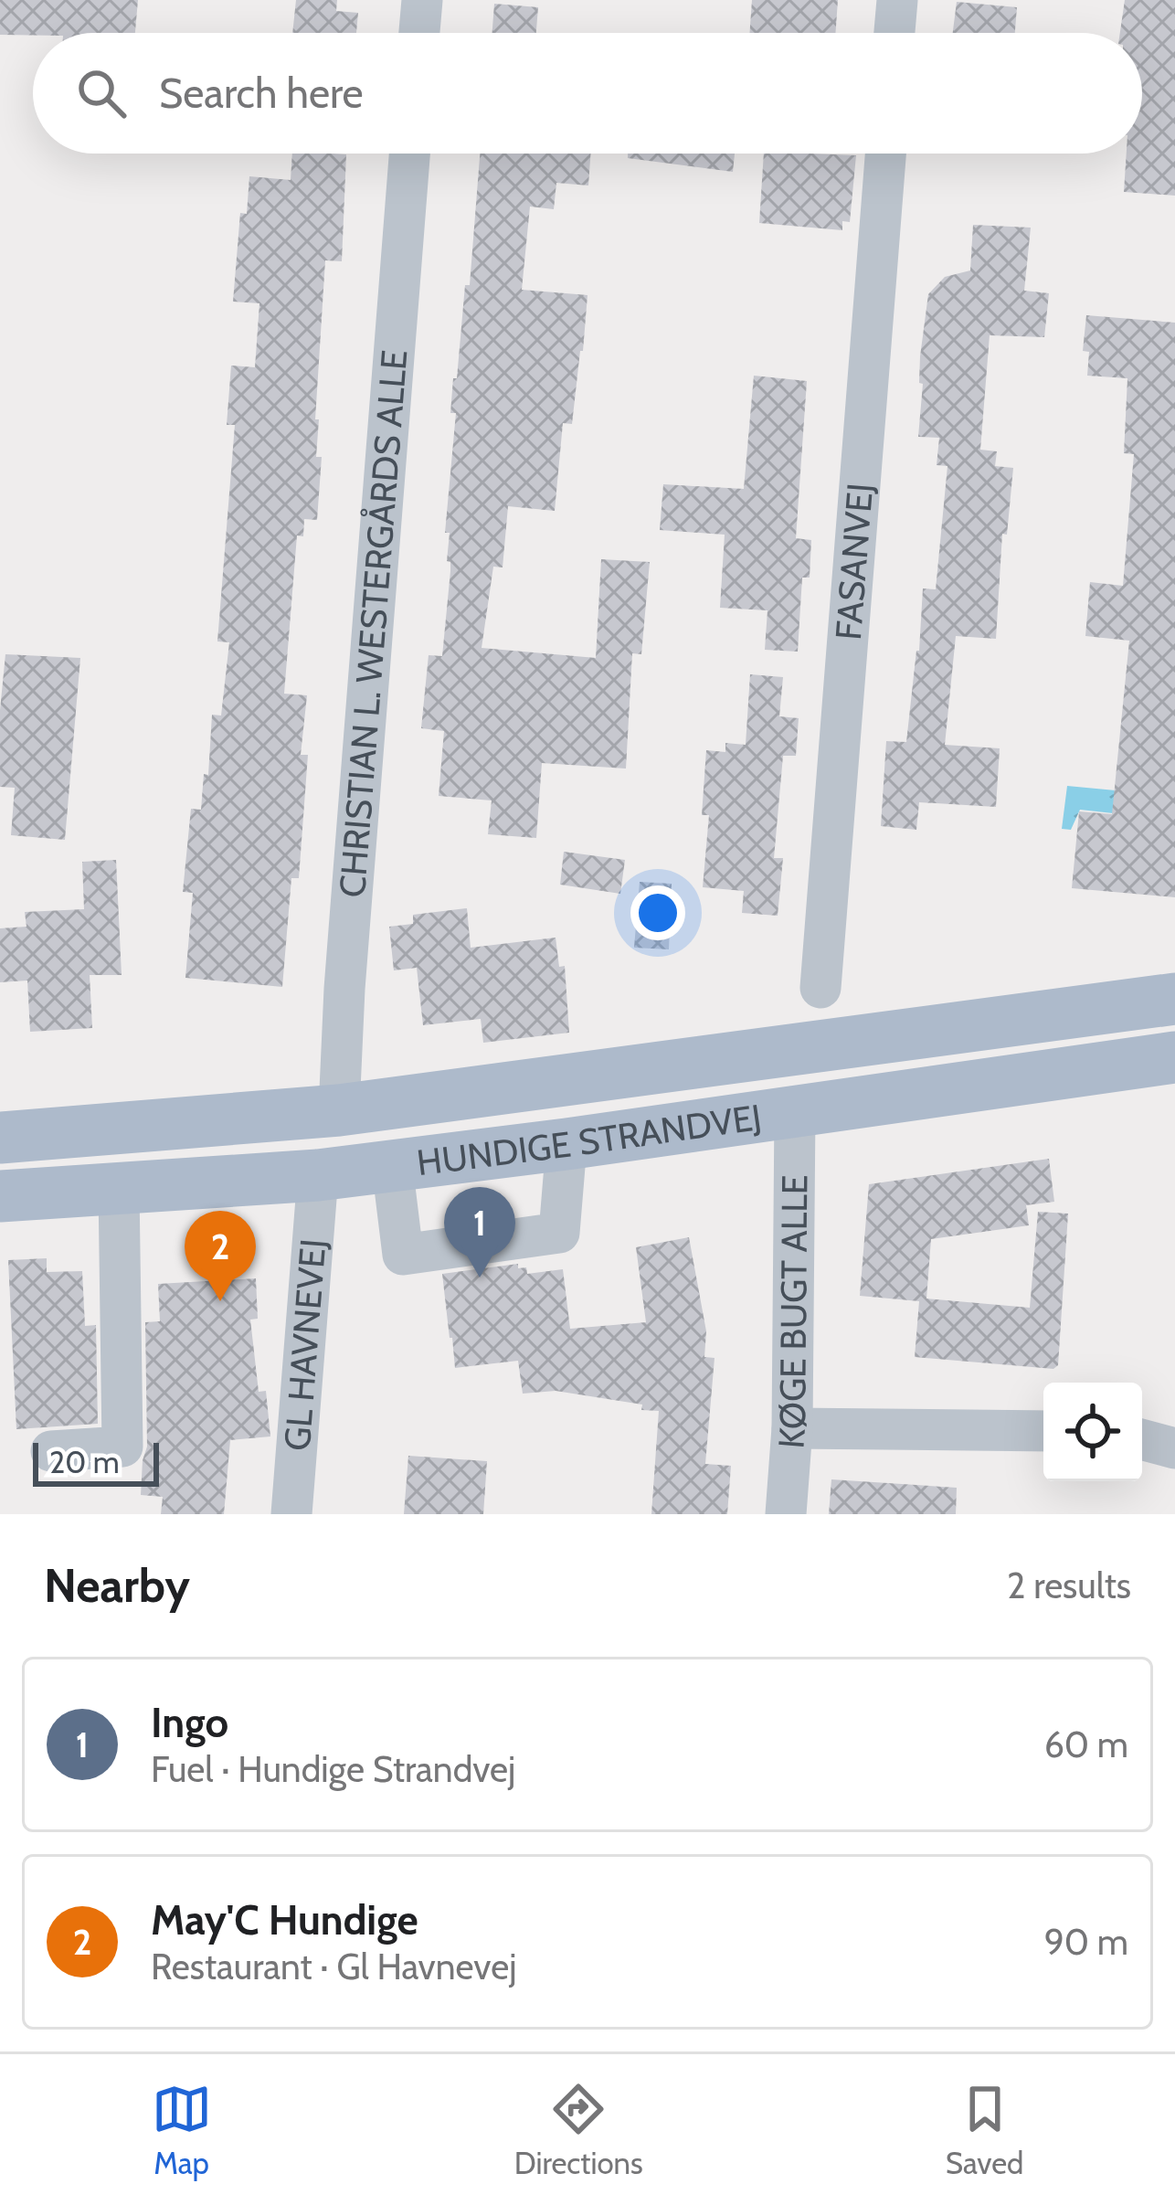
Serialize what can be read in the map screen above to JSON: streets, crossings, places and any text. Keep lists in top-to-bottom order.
{
  "streets": {
    "main road": ["HUNDIGE STRANDVEJ"],
    "street": [
      "FASANVEJ",
      "CHRISTIAN L. WESTERGÅRDS ALLE",
      "KØGE BUGT ALLE",
      "GL HAVNEVEJ"
    ]
  },
  "crossings": [
    ["CHRISTIAN L. WESTERGÅRDS ALLE", "HUNDIGE STRANDVEJ"],
    ["HUNDIGE STRANDVEJ", "KØGE BUGT ALLE"],
    ["HUNDIGE STRANDVEJ", "GL HAVNEVEJ"]
  ],
  "scale_bar": "20 m",
  "page": {
    "search": "Search here",
    "pins": ["1", "2"],
    "scale": "20 m",
    "heading": ["Nearby", "2 results"],
    "list": [
      {
        "mark": "1",
        "name": "Ingo",
        "note": "Fuel · Hundige Strandvej",
        "value": "60 m"
      },
      {
        "mark": "2",
        "name": "May'C Hundige",
        "note": "Restaurant · Gl Havnevej",
        "value": "90 m"
      }
    ],
    "nav": ["Map", "Directions", "Saved"]
  }
}
